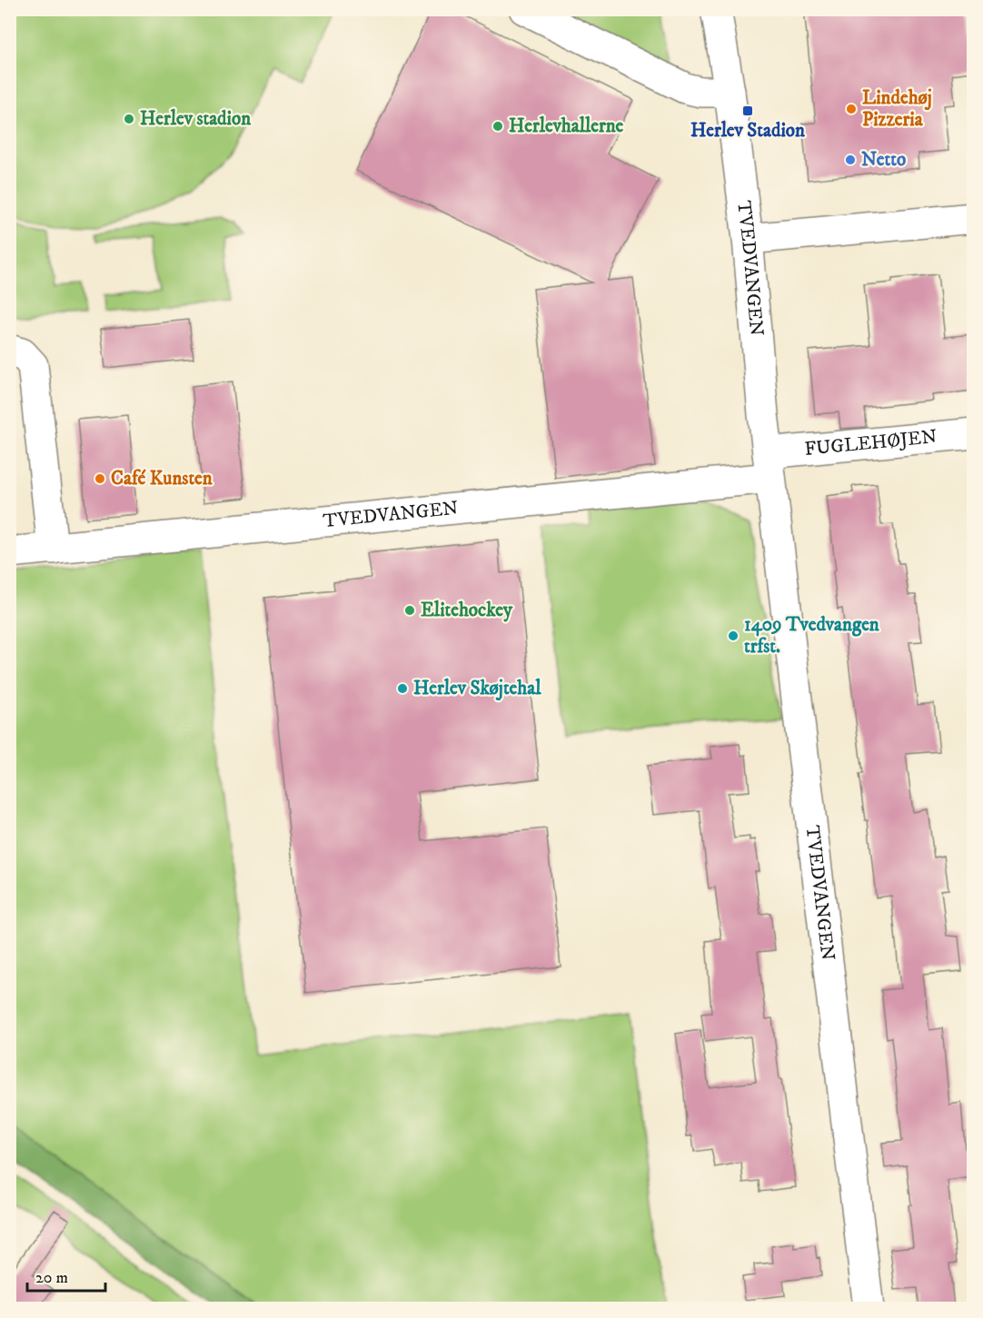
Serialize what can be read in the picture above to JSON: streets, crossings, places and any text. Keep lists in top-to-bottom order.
{
  "streets": {
    "street": ["TVEDVANGEN", "FUGLEHØJEN"]
  },
  "crossings": [
    ["TVEDVANGEN", "FUGLEHØJEN"]
  ],
  "places": {
    "other": [
      "Lindehøj Pizzeria",
      "Herlev stadion",
      "Herlevhallerne",
      "Netto",
      "Café Kunsten",
      "Elitehockey",
      "1409 Tvedvangen trfst.",
      "Herlev Skøjtehal"
    ],
    "transit": ["Herlev Stadion"]
  },
  "scale_bar": "20 m"
}
